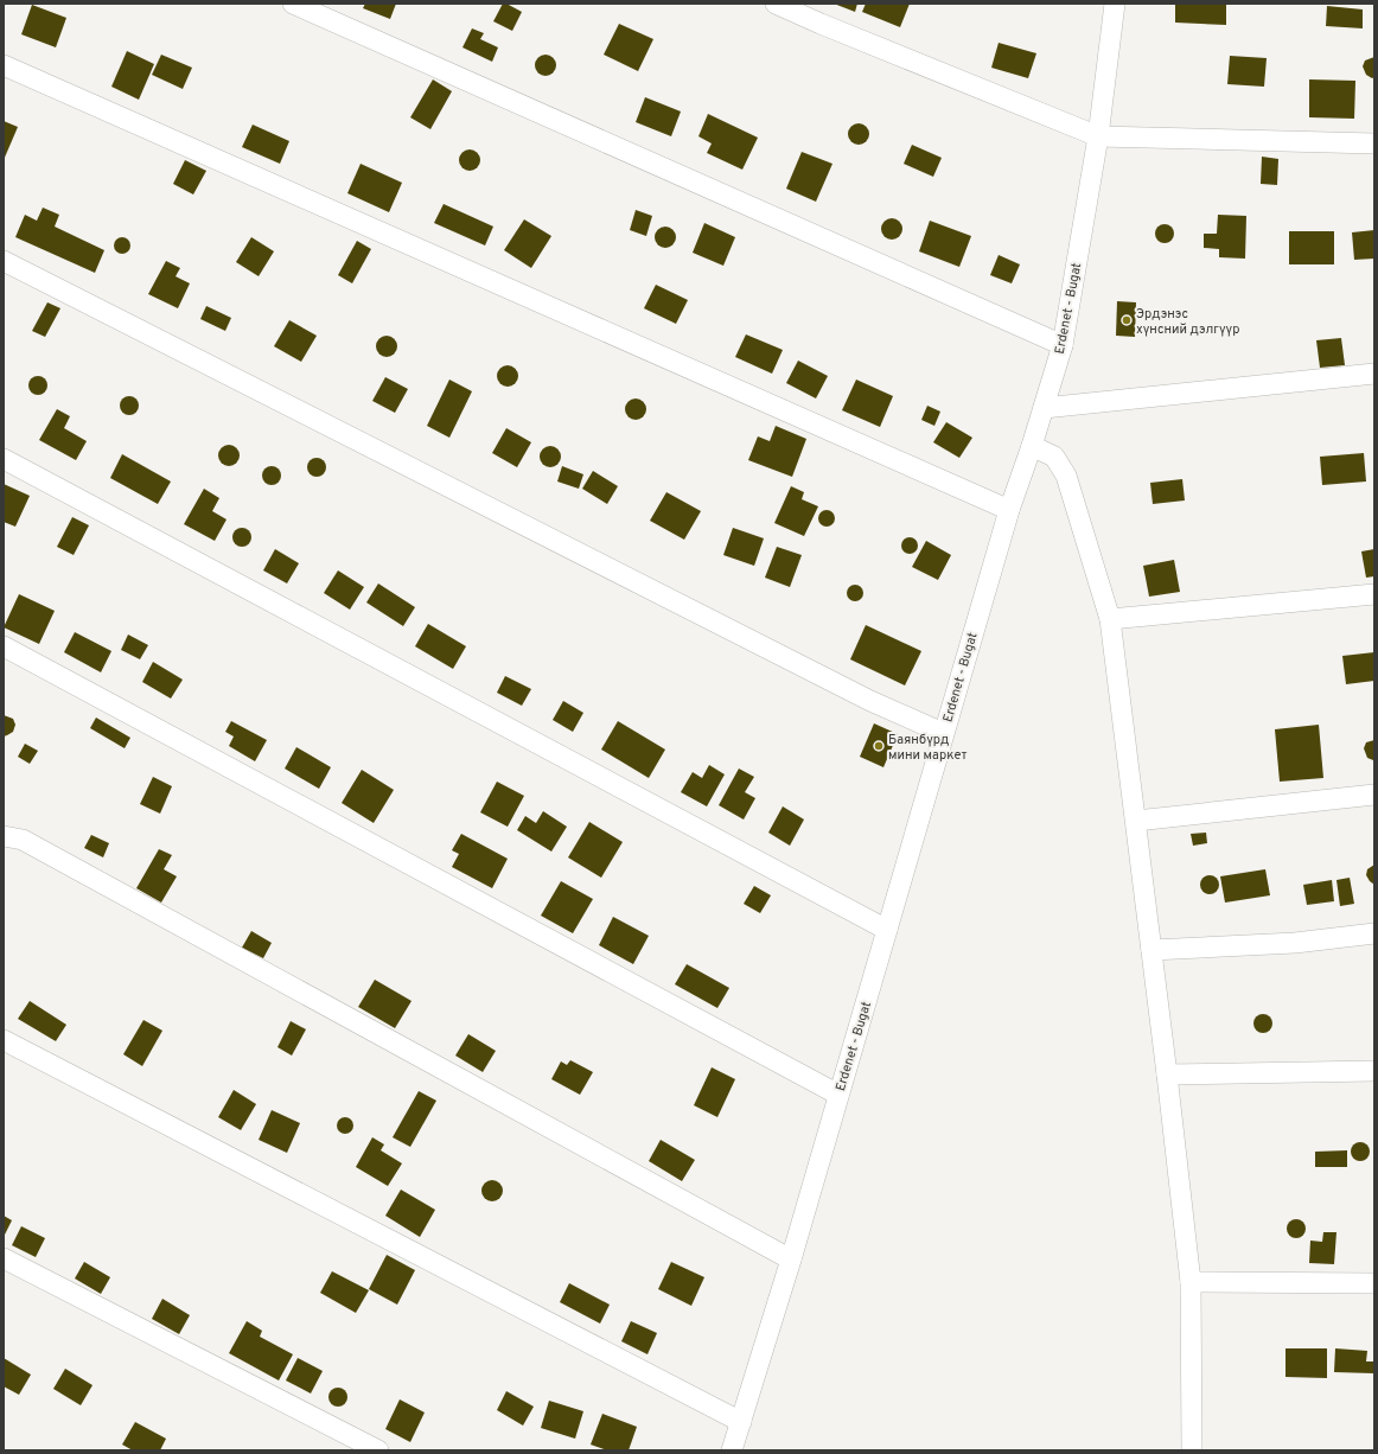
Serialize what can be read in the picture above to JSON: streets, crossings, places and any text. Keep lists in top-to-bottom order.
{
  "streets": {
    "street": ["Erdenet - Bugat"]
  },
  "places": ["Эрдэнэс хүнсний дэлгүүр", "Баянбүрд мини маркет"]
}
